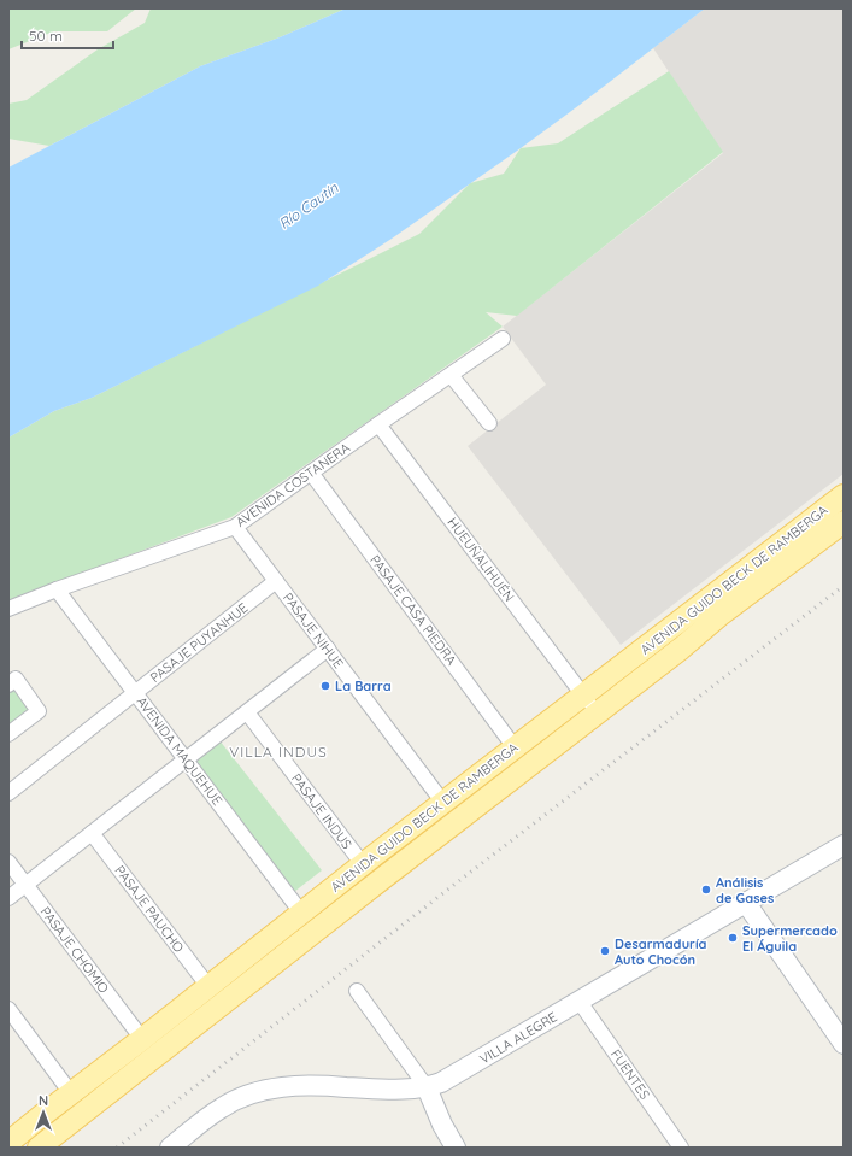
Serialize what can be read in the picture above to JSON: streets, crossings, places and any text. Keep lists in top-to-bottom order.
{
  "streets": {
    "main road": ["AVENIDA GUIDO BECK DE RAMBERGA", "VILLA ALEGRE"],
    "street": [
      "AVENIDA COSTANERA",
      "HUEUÑALIHUÉN",
      "PASAJE CASA PIEDRA",
      "PASAJE NIHUE",
      "PASAJE PUYANHUE",
      "AVENIDA MAQUEHUE",
      "PASAJE INDUS",
      "PASAJE PAUCHO",
      "PASAJE CHOMIO",
      "FUENTES"
    ]
  },
  "crossings": [
    ["AVENIDA COSTANERA", "HUEUÑALIHUÉN"],
    ["AVENIDA COSTANERA", "PASAJE CASA PIEDRA"],
    ["AVENIDA COSTANERA", "PASAJE NIHUE"],
    ["AVENIDA COSTANERA", "AVENIDA MAQUEHUE"],
    ["HUEUÑALIHUÉN", "AVENIDA GUIDO BECK DE RAMBERGA"],
    ["AVENIDA GUIDO BECK DE RAMBERGA", "PASAJE CASA PIEDRA"],
    ["AVENIDA GUIDO BECK DE RAMBERGA", "PASAJE NIHUE"],
    ["AVENIDA GUIDO BECK DE RAMBERGA", "AVENIDA MAQUEHUE"],
    ["AVENIDA GUIDO BECK DE RAMBERGA", "PASAJE INDUS"],
    ["AVENIDA GUIDO BECK DE RAMBERGA", "PASAJE PAUCHO"],
    ["AVENIDA GUIDO BECK DE RAMBERGA", "PASAJE CHOMIO"],
    ["PASAJE NIHUE", "PASAJE PUYANHUE"],
    ["PASAJE PUYANHUE", "AVENIDA MAQUEHUE"],
    ["VILLA ALEGRE", "FUENTES"]
  ],
  "districts": ["VILLA INDUS"],
  "water": ["Río Cautín"],
  "places": [
    "La Barra",
    "Análisis de Gases",
    "Supermercado El Águila",
    "Desarmaduría Auto Chocón"
  ],
  "scale_bar": "50 m",
  "north": "top"
}
